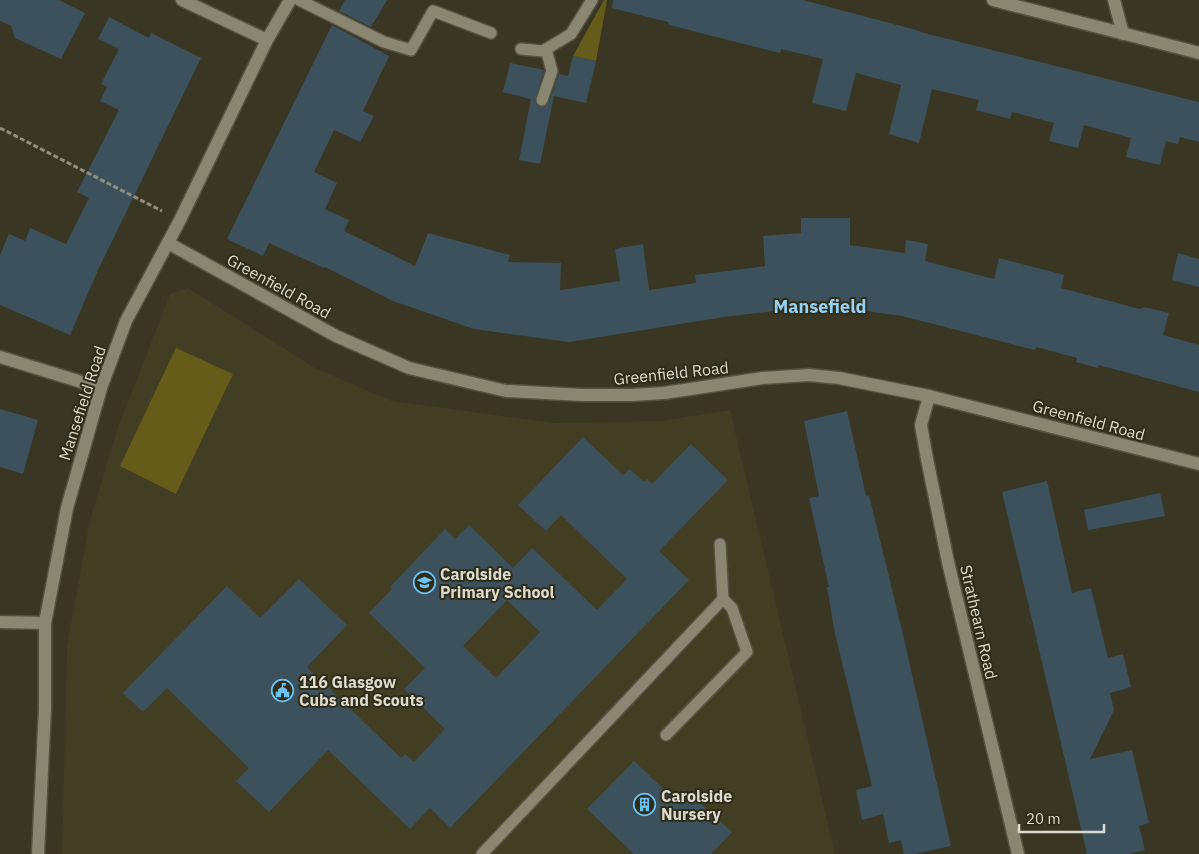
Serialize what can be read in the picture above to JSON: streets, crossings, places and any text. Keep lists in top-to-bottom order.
{
  "streets": {
    "street": ["Greenfield Road", "Mansefield Road", "Strathearn Road"]
  },
  "crossings": [
    ["Greenfield Road", "Mansefield Road"],
    ["Greenfield Road", "Strathearn Road"]
  ],
  "districts": ["Mansefield"],
  "places": {
    "school or university": ["Carolside Primary School"],
    "public building": ["116 Glasgow Cubs and Scouts"],
    "building": ["Carolside Nursery"]
  },
  "scale_bar": "20 m"
}
